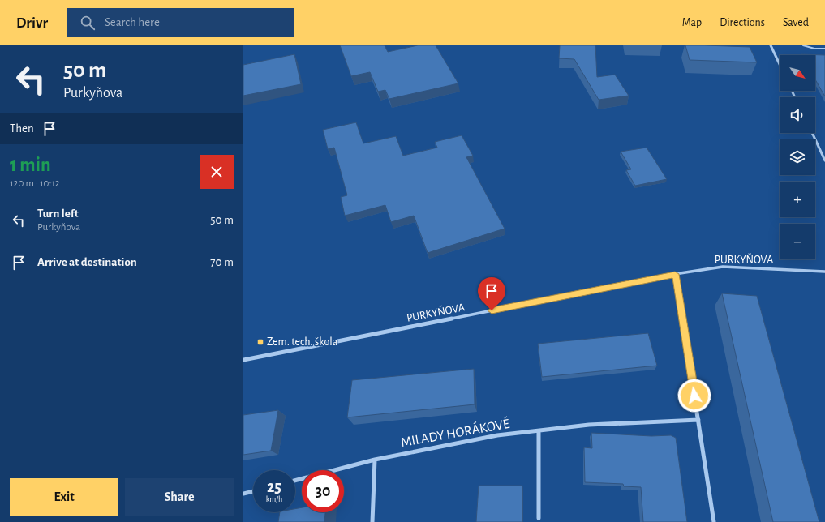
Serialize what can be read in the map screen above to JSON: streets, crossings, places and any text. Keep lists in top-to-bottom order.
{
  "streets": {
    "street": ["PURKYŇOVA", "MILADY HORÁKOVÉ"]
  },
  "places": {
    "transit": ["Zem. tech. škola"]
  },
  "north": "bottom right",
  "page": {
    "header": "Drivr",
    "search": "Search here",
    "nav": ["Map", "Directions", "Saved"],
    "turn": ["50 m", "Purkyňova"],
    "map_buttons": ["+", "−"],
    "then": "Then",
    "heading": ["1 min", "120 m · 10:12"],
    "list": [
      {
        "name": "Turn left",
        "note": "Purkyňova",
        "value": "50 m"
      },
      {
        "name": "Arrive at destination",
        "value": "70 m"
      }
    ],
    "speed": "25 km/h",
    "limit": "30",
    "buttons": ["Exit", "Share"]
  }
}
